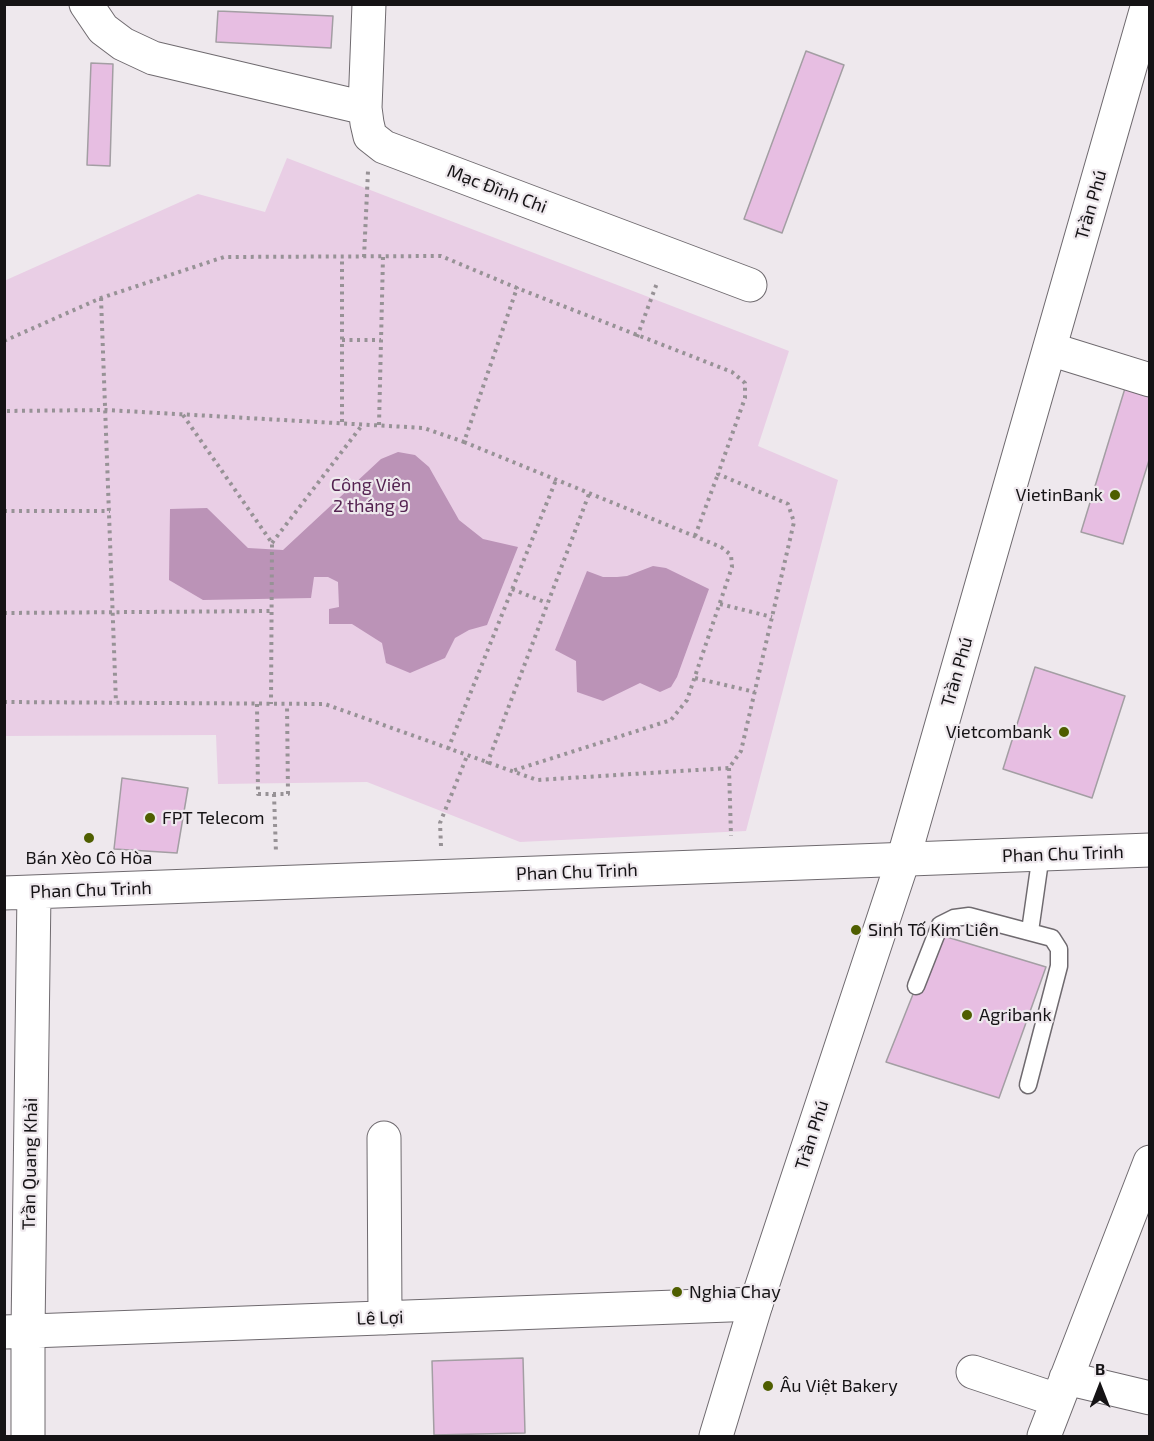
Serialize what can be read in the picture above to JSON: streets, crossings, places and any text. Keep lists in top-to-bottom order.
{
  "streets": {
    "street": [
      "Mạc Đĩnh Chi",
      "Trần Phú",
      "Phan Chu Trinh",
      "Trần Quang Khải",
      "Lê Lợi"
    ]
  },
  "crossings": [
    ["Trần Phú", "Phan Chu Trinh"],
    ["Trần Phú", "Lê Lợi"],
    ["Phan Chu Trinh", "Trần Quang Khải"],
    ["Trần Quang Khải", "Lê Lợi"]
  ],
  "parks": ["Công Viên 2 tháng 9"],
  "places": [
    "VietinBank",
    "Vietcombank",
    "FPT Telecom",
    "Bán Xèo Cô Hòa",
    "Sinh Tố Kim Liên",
    "Agribank",
    "Nghia Chay",
    "Âu Việt Bakery"
  ],
  "north": "top"
}
